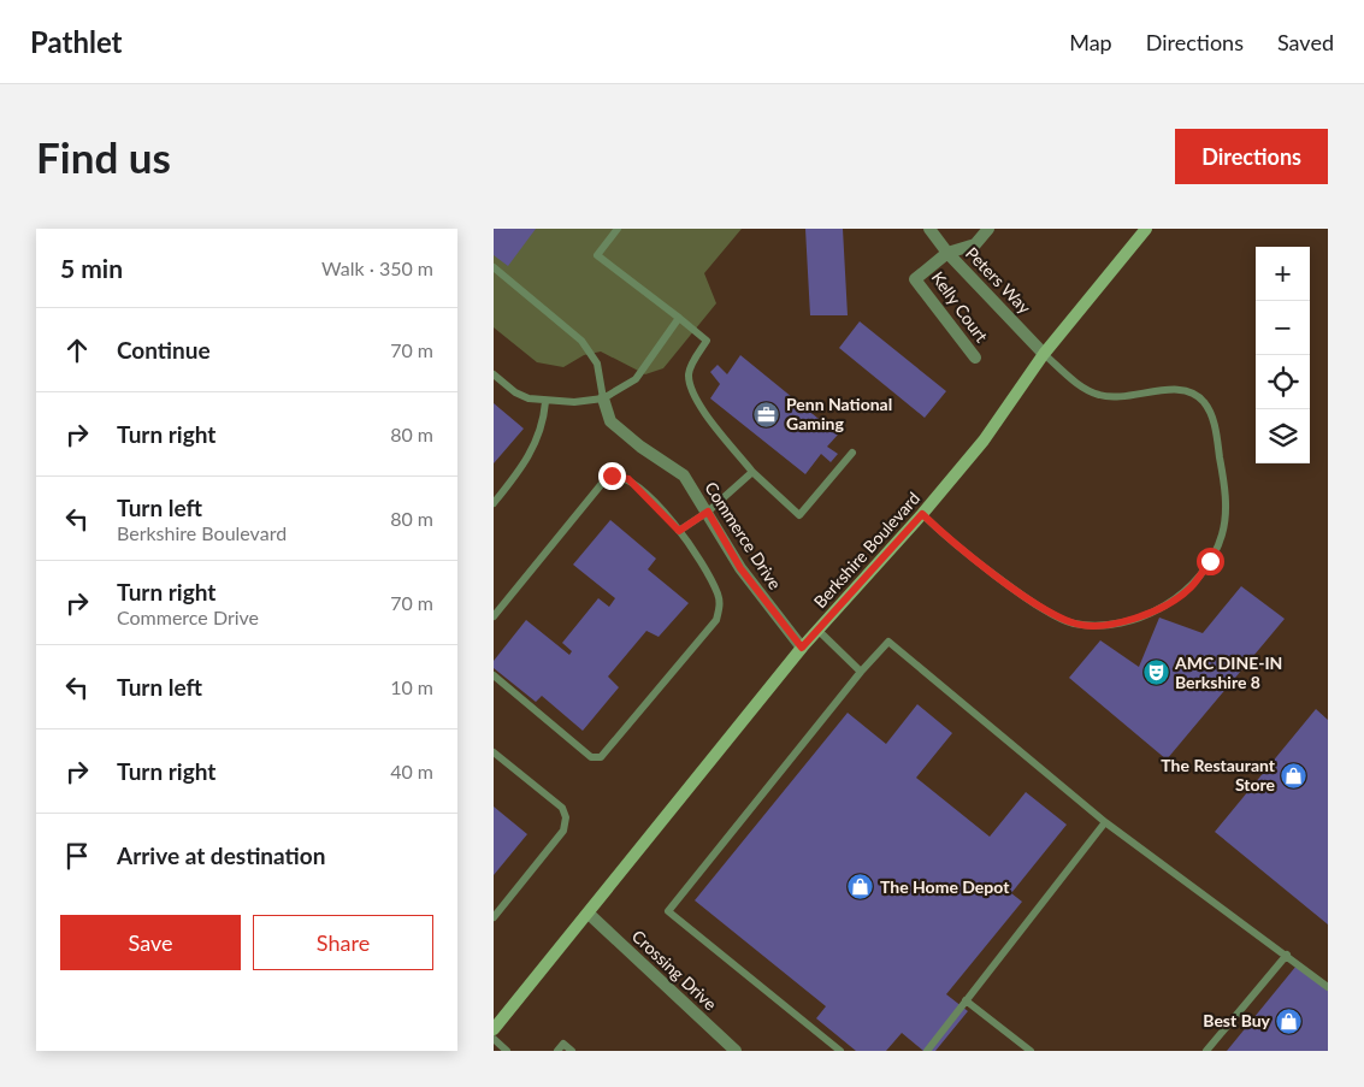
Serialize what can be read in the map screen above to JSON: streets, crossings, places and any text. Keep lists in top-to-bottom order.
{
  "streets": {
    "main road": ["Berkshire Boulevard"],
    "street": [
      "Peters Way",
      "Kelly Court",
      "Commerce Drive",
      "Crossing Drive"
    ]
  },
  "crossings": [
    ["Peters Way", "Kelly Court"],
    ["Peters Way", "Berkshire Boulevard"],
    ["Commerce Drive", "Berkshire Boulevard"],
    ["Berkshire Boulevard", "Crossing Drive"]
  ],
  "places": {
    "office": ["Penn National Gaming"],
    "theatre": ["AMC DINE-IN Berkshire 8"],
    "shop": ["The Restaurant Store", "The Home Depot", "Best Buy"]
  },
  "page": {
    "header": "Pathlet",
    "nav": ["Map", "Directions", "Saved"],
    "buttons": [
      "Directions",
      ["Save", "Share"]
    ],
    "title": "Find us",
    "heading": ["5 min", "Walk · 350 m"],
    "map_buttons": ["+", "−"],
    "list": [
      ["Continue", "70 m"],
      ["Turn right", "80 m"],
      ["Turn left", "Berkshire Boulevard", "80 m"],
      ["Turn right", "Commerce Drive", "70 m"],
      ["Turn left", "10 m"],
      ["Turn right", "40 m"],
      "Arrive at destination"
    ]
  }
}
